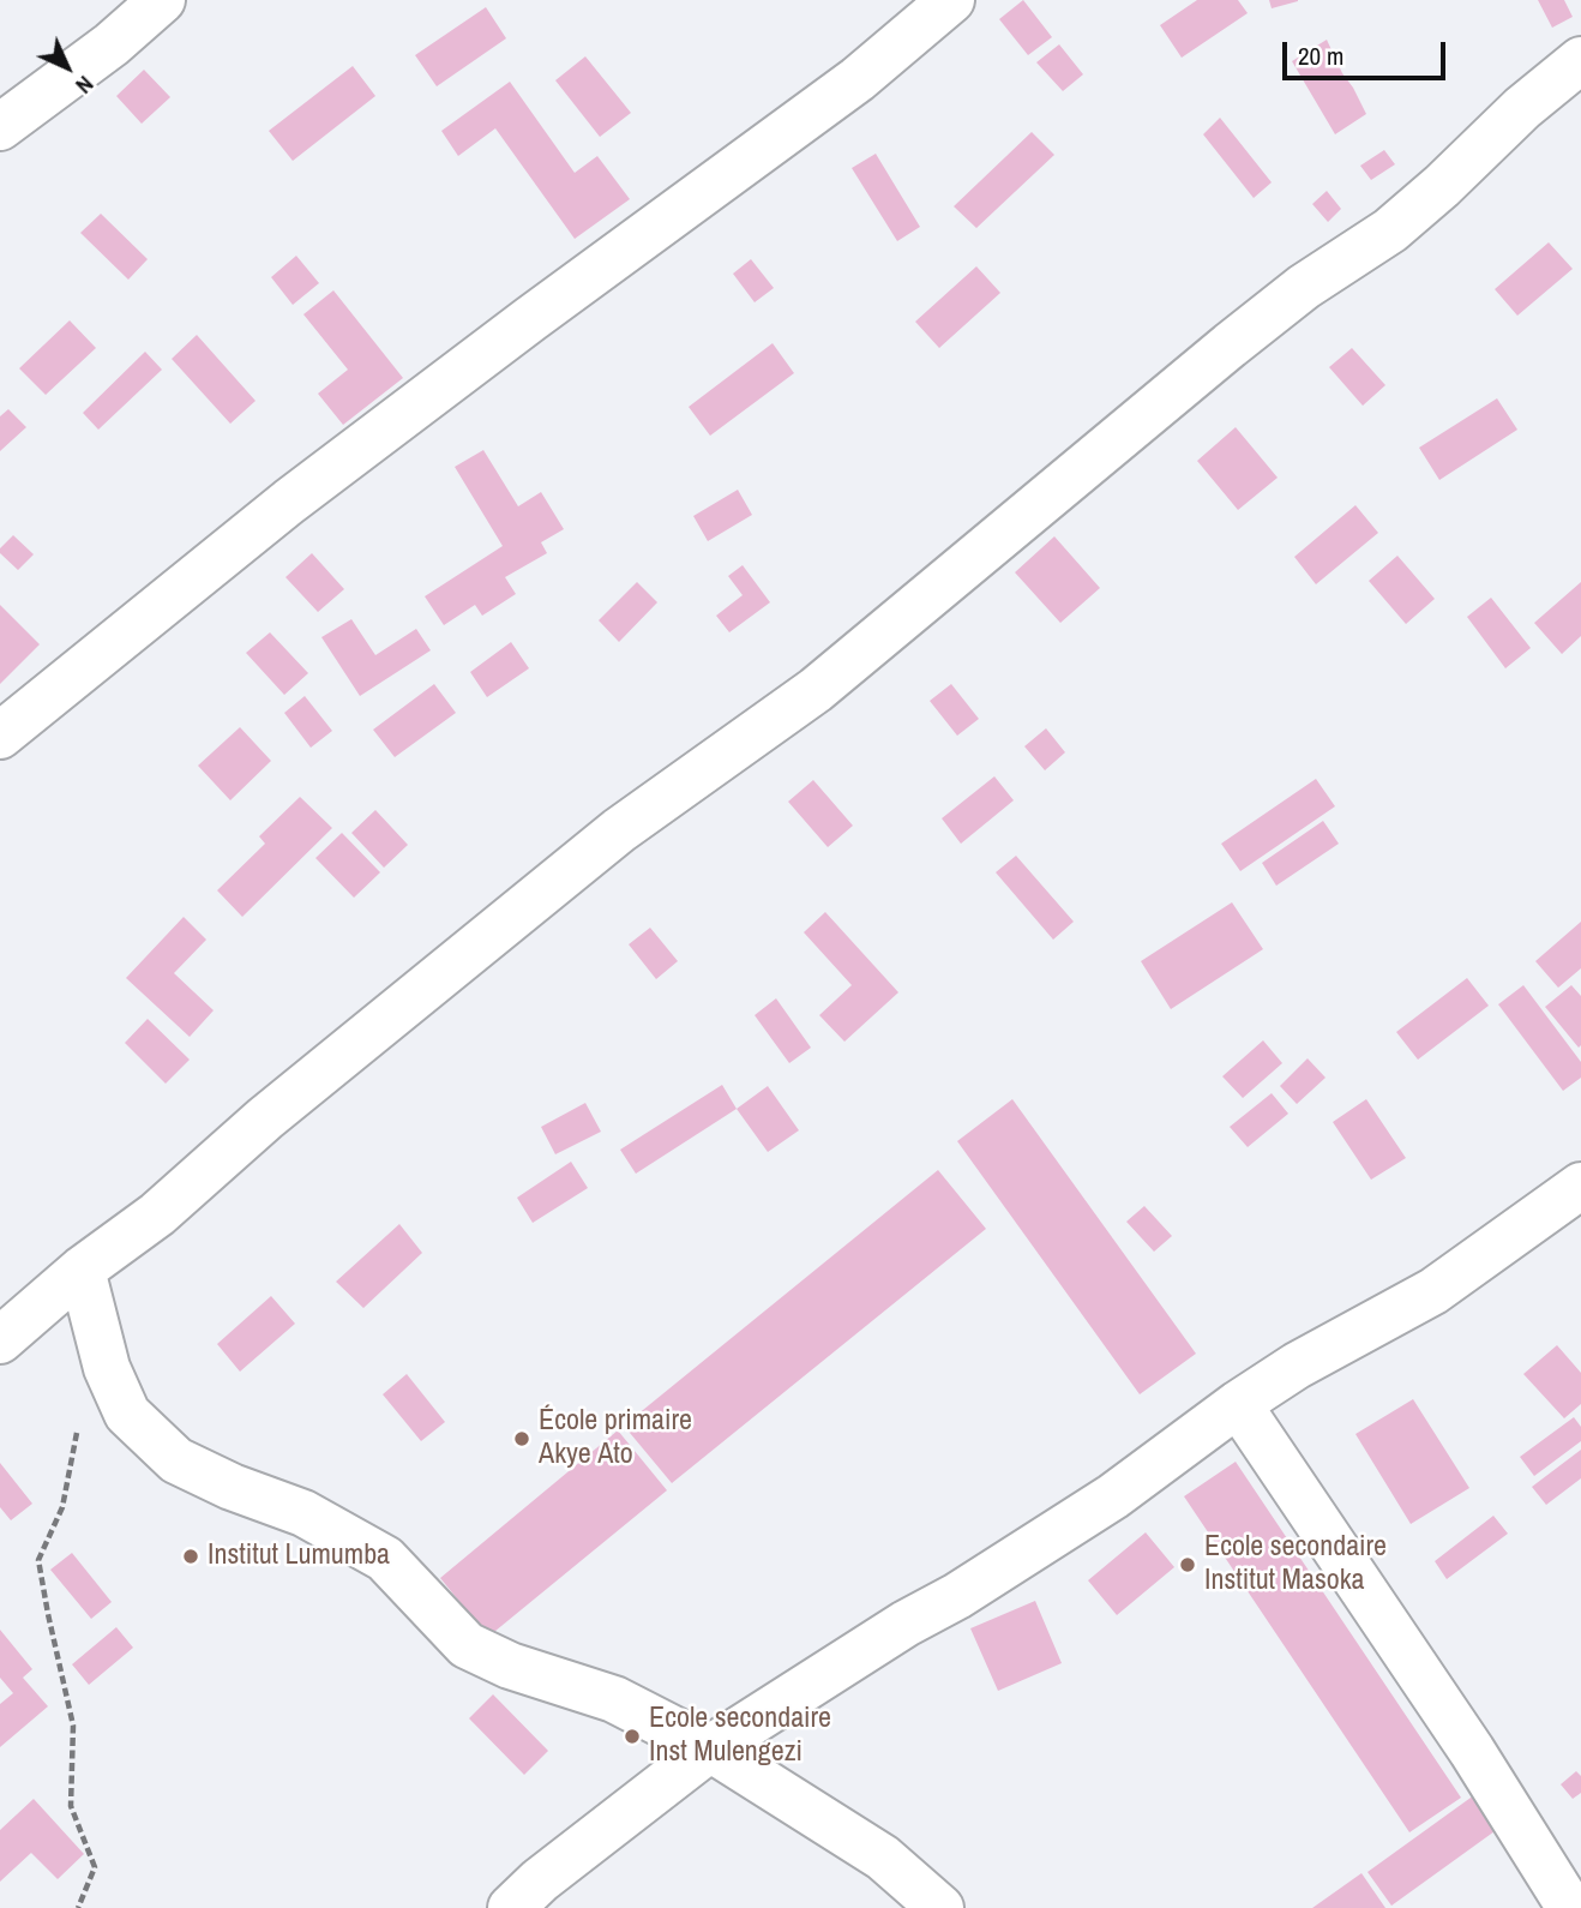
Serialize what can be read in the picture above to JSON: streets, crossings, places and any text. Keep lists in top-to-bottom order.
{
  "places": [
    "École primaire Akye Ato",
    "Institut Lumumba",
    "Ecole secondaire Institut Masoka",
    "Ecole secondaire Inst Mulengezi"
  ],
  "scale_bar": "20 m",
  "north": "bottom right"
}
